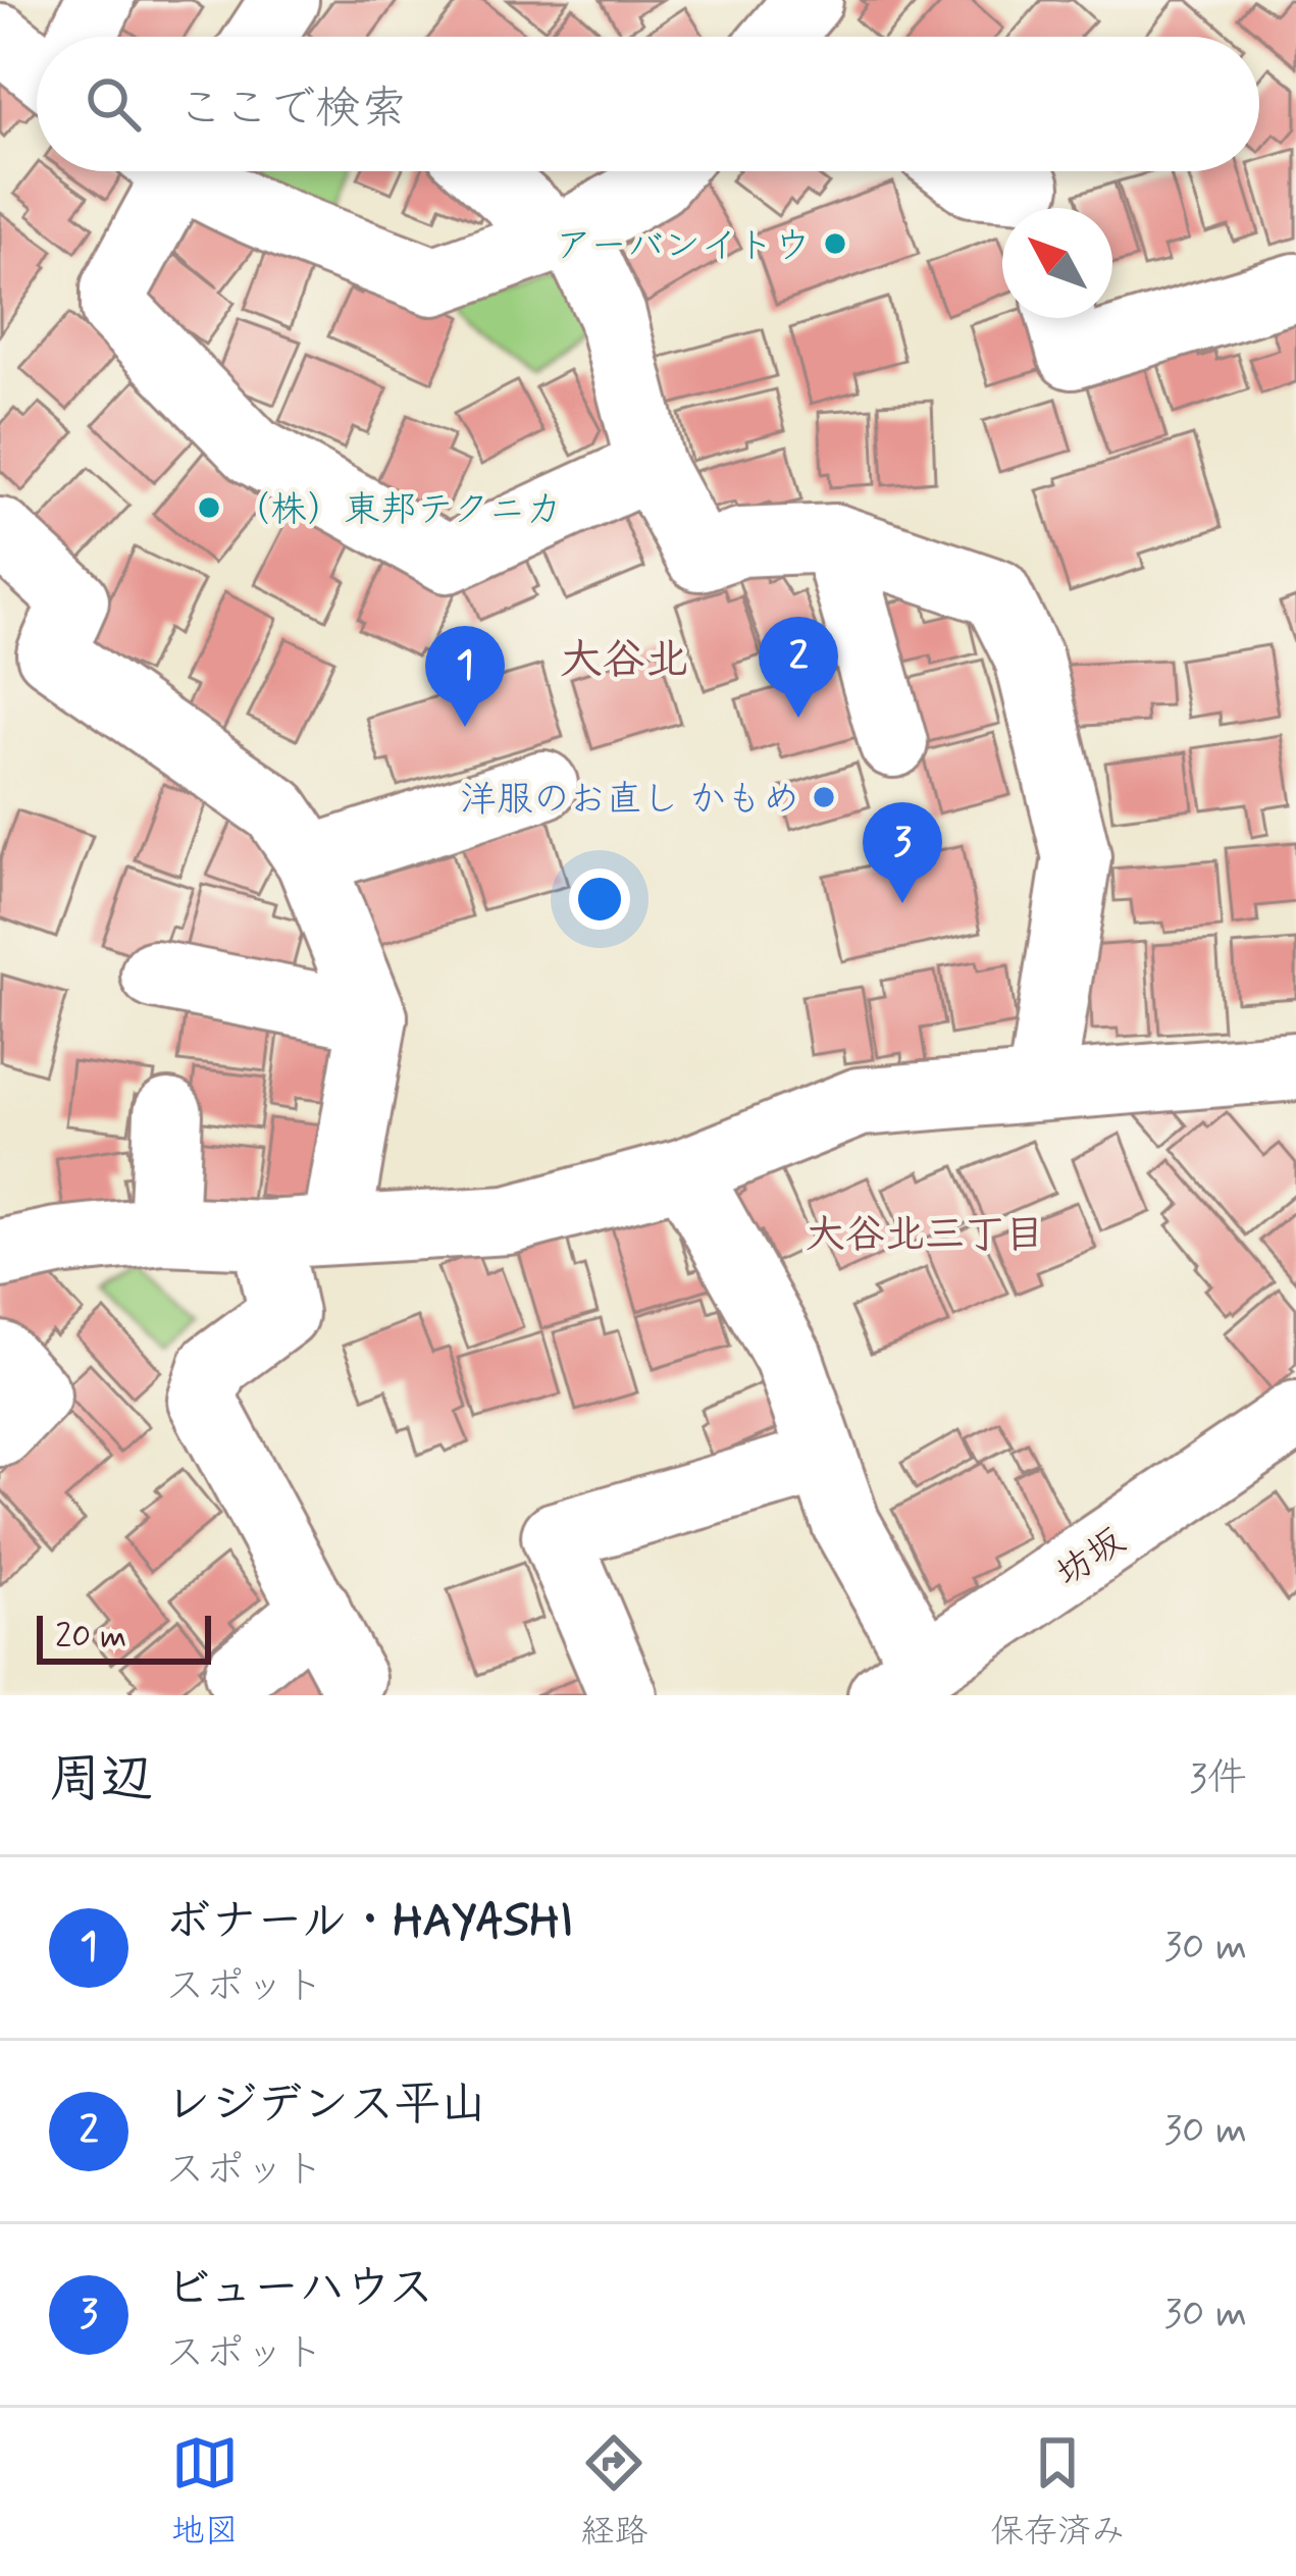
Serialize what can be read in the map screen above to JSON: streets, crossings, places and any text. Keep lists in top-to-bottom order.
{
  "streets": {
    "street": ["坊坂"]
  },
  "districts": ["大谷北", "大谷北三丁目"],
  "places": ["アーバンイトウ", "（株）東邦テクニカ", "洋服のお直し かもめ"],
  "scale_bar": "20 m",
  "north": "top left",
  "page": {
    "search": "ここで検索",
    "pins": ["2", "1", "3"],
    "scale": "20 m",
    "heading": ["周辺", "3件"],
    "list": [
      {
        "mark": "1",
        "name": "ボナール・HAYASHI",
        "note": "スポット",
        "value": "30 m"
      },
      {
        "mark": "2",
        "name": "レジデンス平山",
        "note": "スポット",
        "value": "30 m"
      },
      {
        "mark": "3",
        "name": "ビューハウス",
        "note": "スポット",
        "value": "30 m"
      }
    ],
    "nav": ["地図", "経路", "保存済み"]
  }
}
